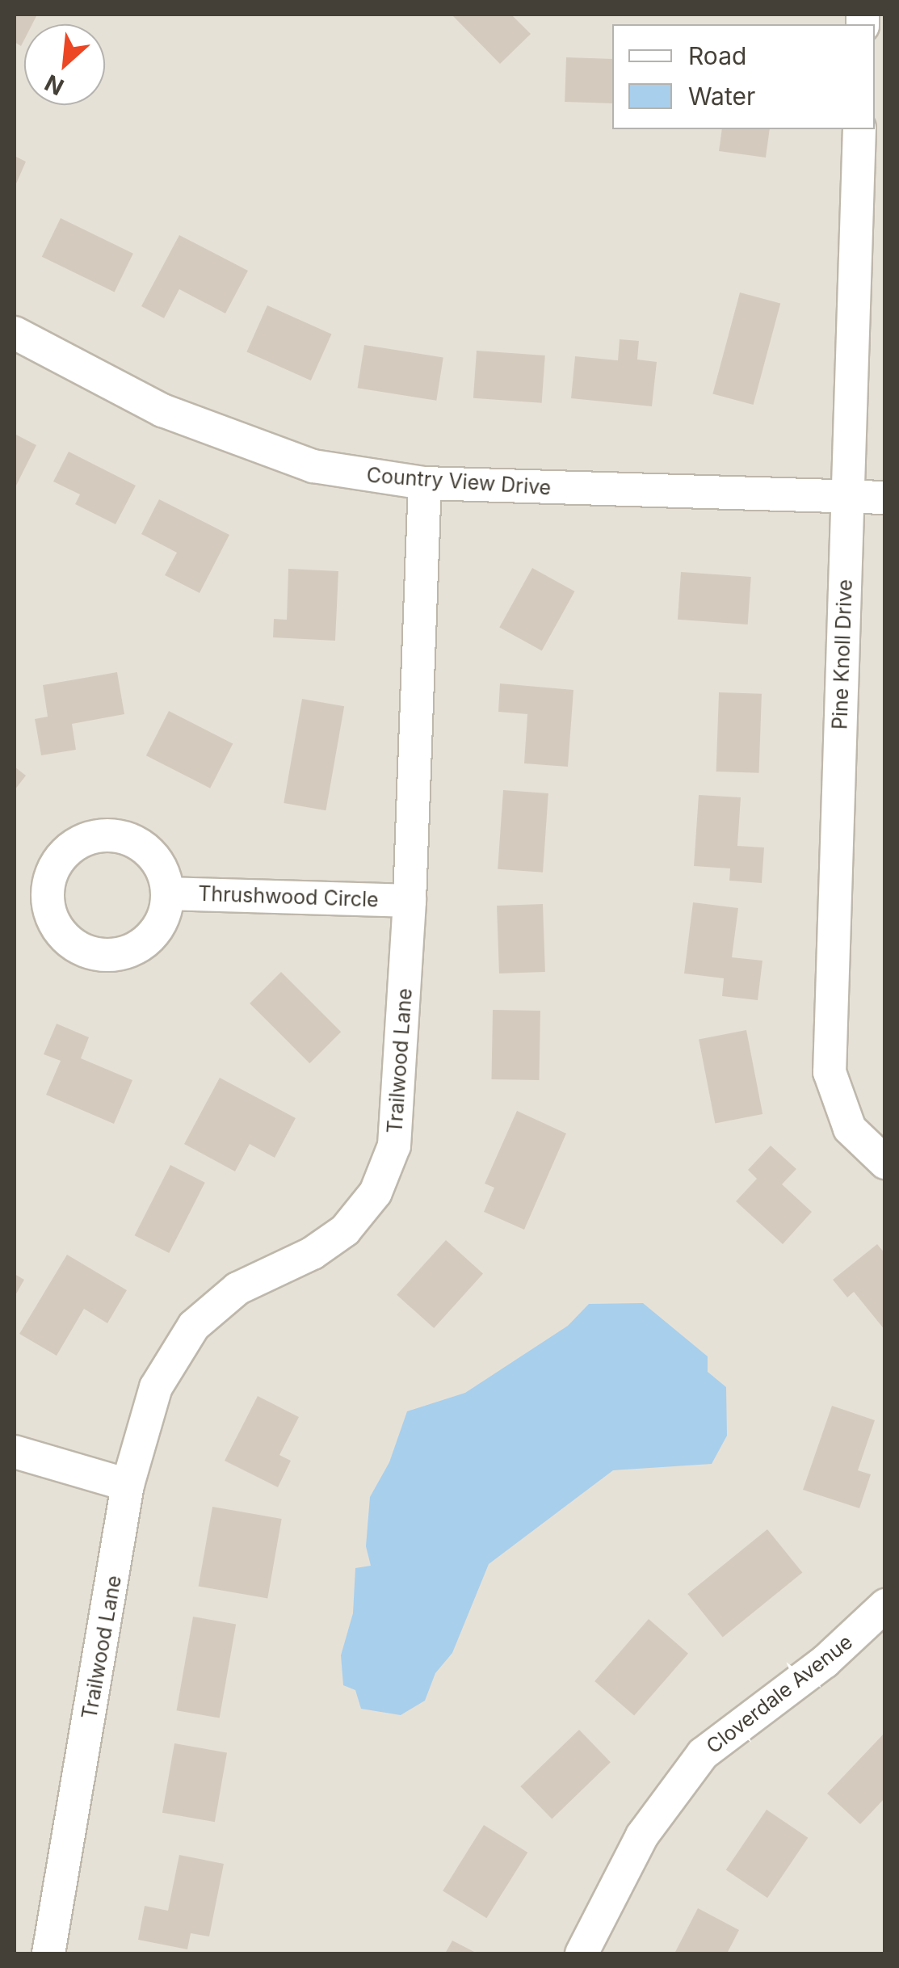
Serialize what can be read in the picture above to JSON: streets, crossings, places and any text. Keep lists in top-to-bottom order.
{
  "streets": {
    "street": [
      "Country View Drive",
      "Pine Knoll Drive",
      "Thrushwood Circle",
      "Trailwood Lane",
      "Cloverdale Avenue"
    ]
  },
  "crossings": [
    ["Country View Drive", "Pine Knoll Drive"],
    ["Country View Drive", "Trailwood Lane"],
    ["Thrushwood Circle", "Trailwood Lane"]
  ],
  "legend": ["Road", "Water"],
  "north": "bottom left"
}
